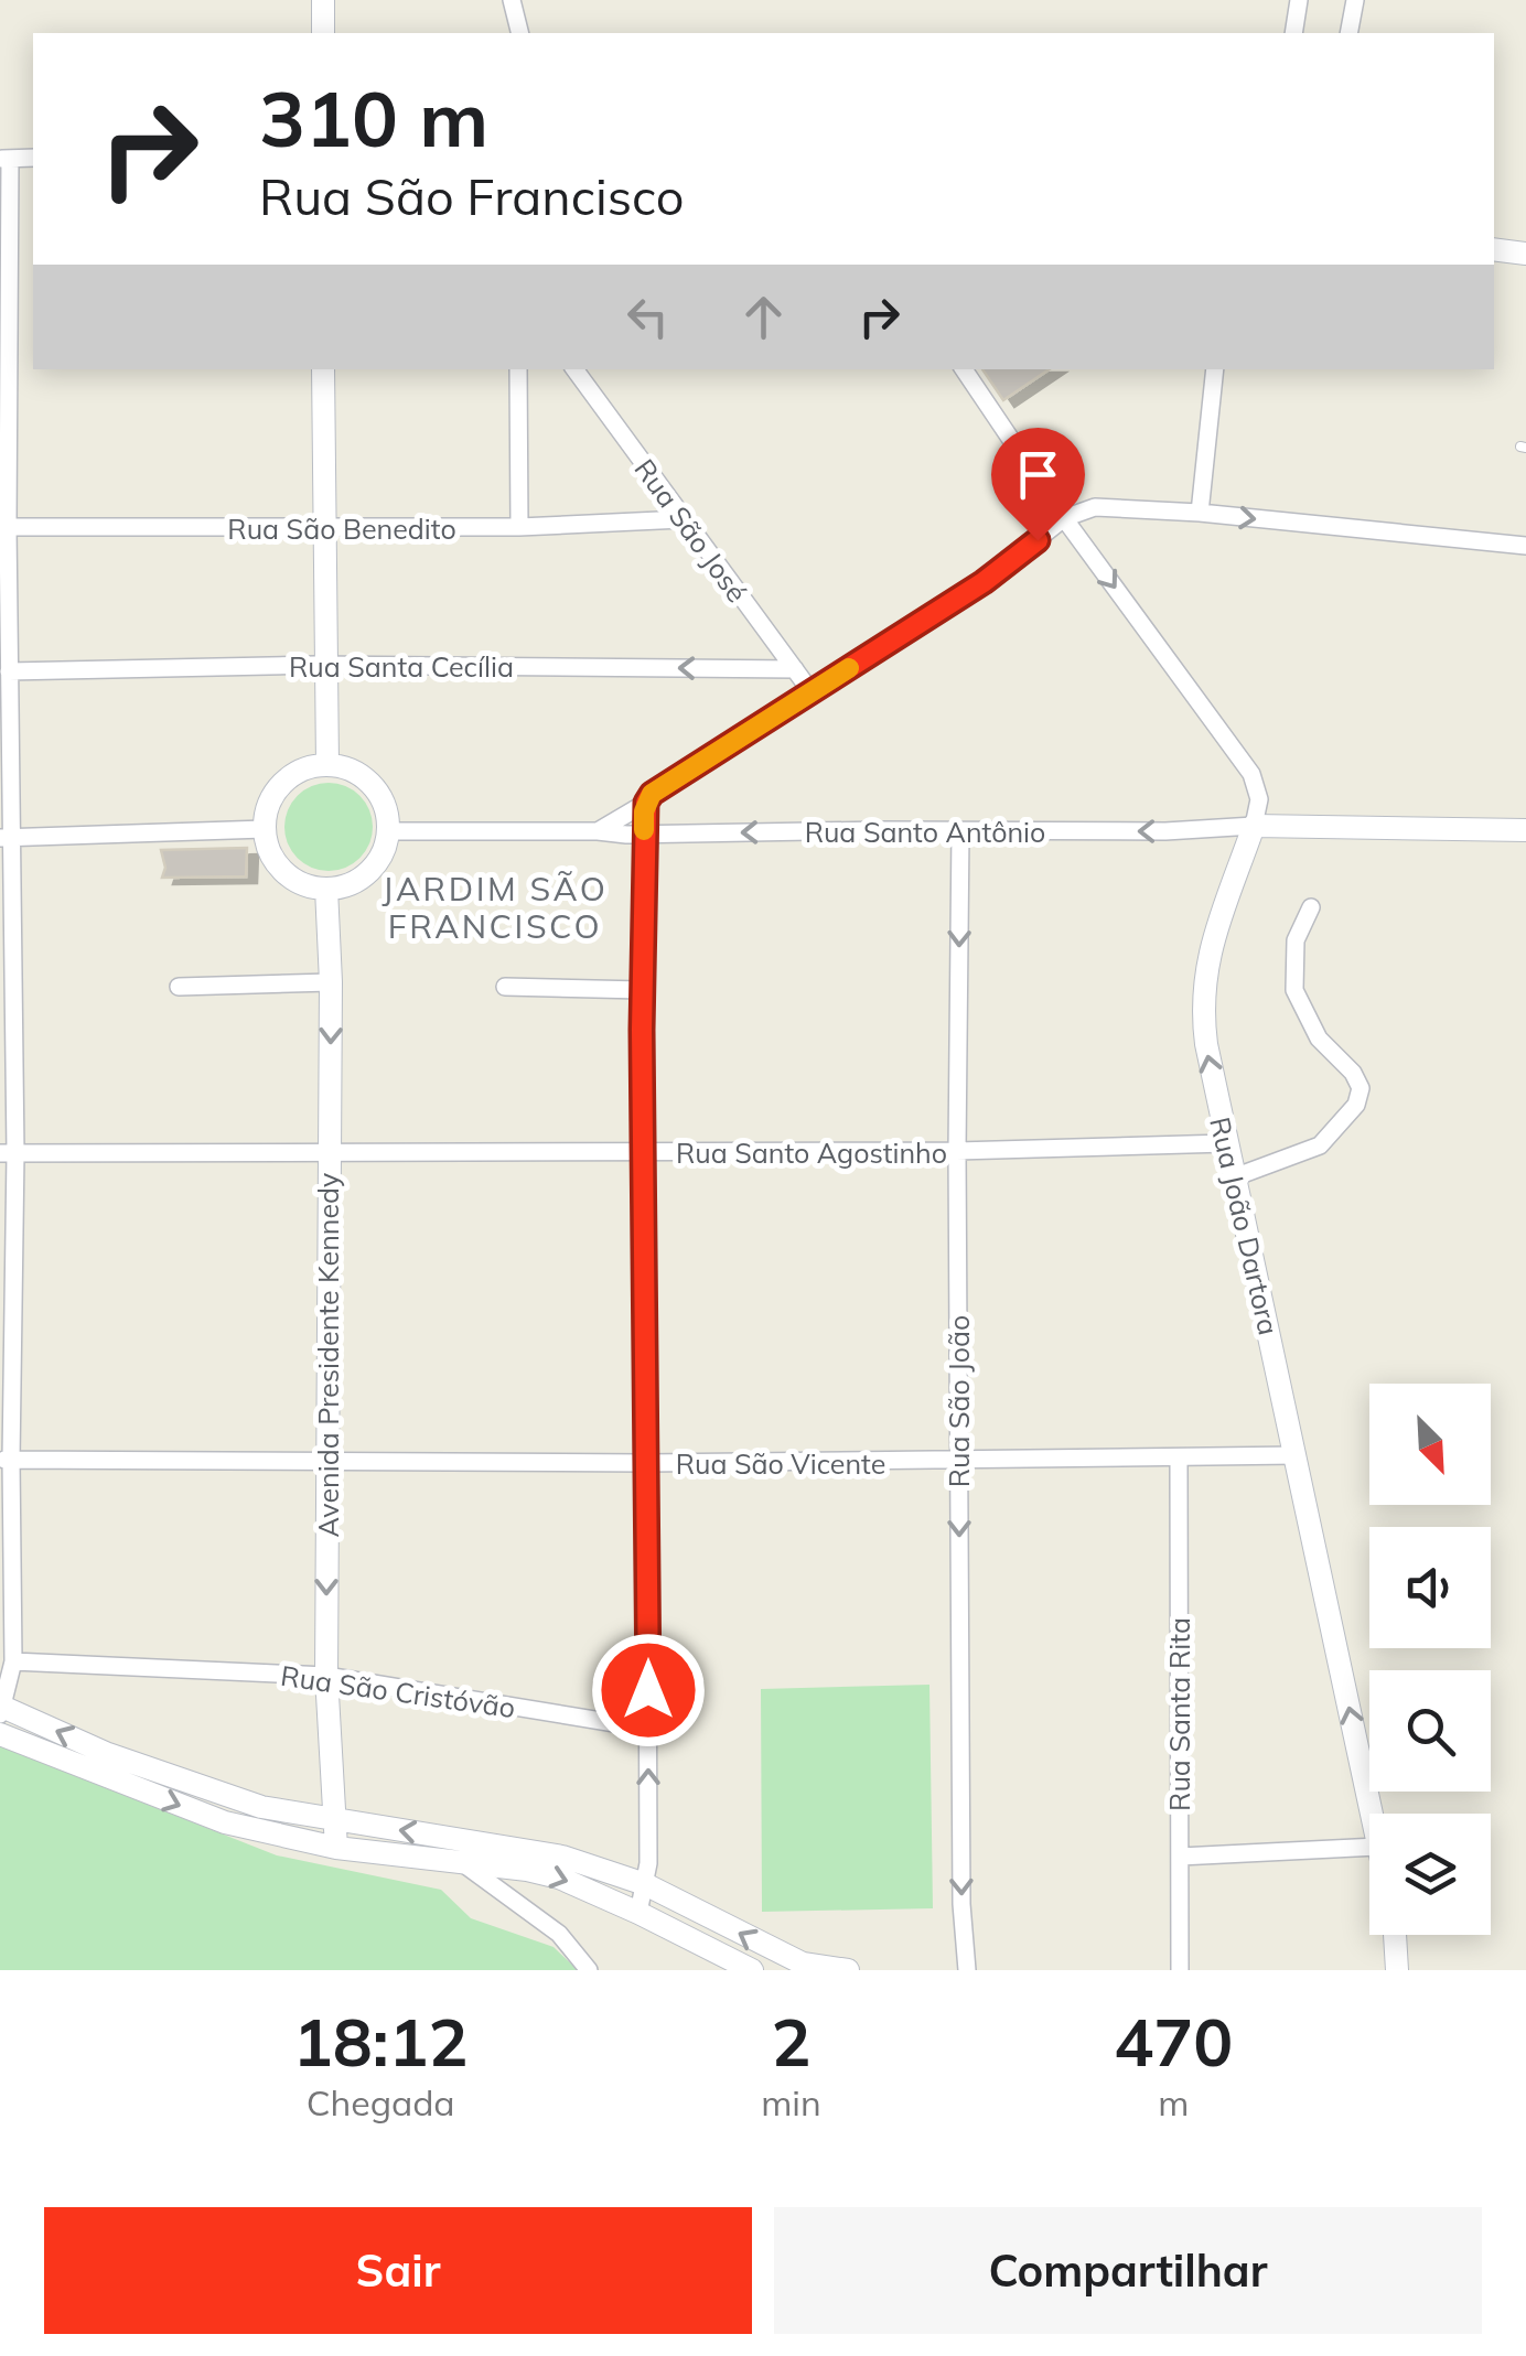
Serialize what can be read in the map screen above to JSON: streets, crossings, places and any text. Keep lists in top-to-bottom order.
{
  "streets": {
    "street": [
      "Rua São Benedito",
      "Rua São José",
      "Rua Santa Cecília",
      "Rua Santo Antônio",
      "Rua Santo Agostinho",
      "Rua João Dartora",
      "Avenida Presidente Kennedy",
      "Rua São João",
      "Rua São Vicente",
      "Rua São Cristóvão",
      "Rua Santa Rita"
    ]
  },
  "crossings": [
    ["Rua São Benedito", "Rua São José"],
    ["Rua São José", "Rua Santa Cecília"],
    ["Rua Santo Antônio", "Rua João Dartora"],
    ["Rua Santo Antônio", "Avenida Presidente Kennedy"],
    ["Rua Santo Antônio", "Rua São João"],
    ["Rua Santo Agostinho", "Rua João Dartora"],
    ["Rua Santo Agostinho", "Avenida Presidente Kennedy"],
    ["Rua Santo Agostinho", "Rua São João"],
    ["Rua João Dartora", "Rua São Vicente"],
    ["Avenida Presidente Kennedy", "Rua São Vicente"],
    ["Avenida Presidente Kennedy", "Rua São Cristóvão"],
    ["Rua São João", "Rua São Vicente"],
    ["Rua São Vicente", "Rua Santa Rita"]
  ],
  "one_way": [
    "Rua Santa Cecília",
    "Rua Santo Antônio",
    "Rua João Dartora",
    "Avenida Presidente Kennedy",
    "Rua São João"
  ],
  "districts": ["JARDIM SÃO FRANCISCO"],
  "north": "bottom right",
  "page": {
    "turn": ["310 m", "Rua São Francisco"],
    "eta": [
      "18:12",
      "Chegada",
      "2",
      "min",
      "470",
      "m"
    ],
    "buttons": ["Sair", "Compartilhar"]
  }
}
